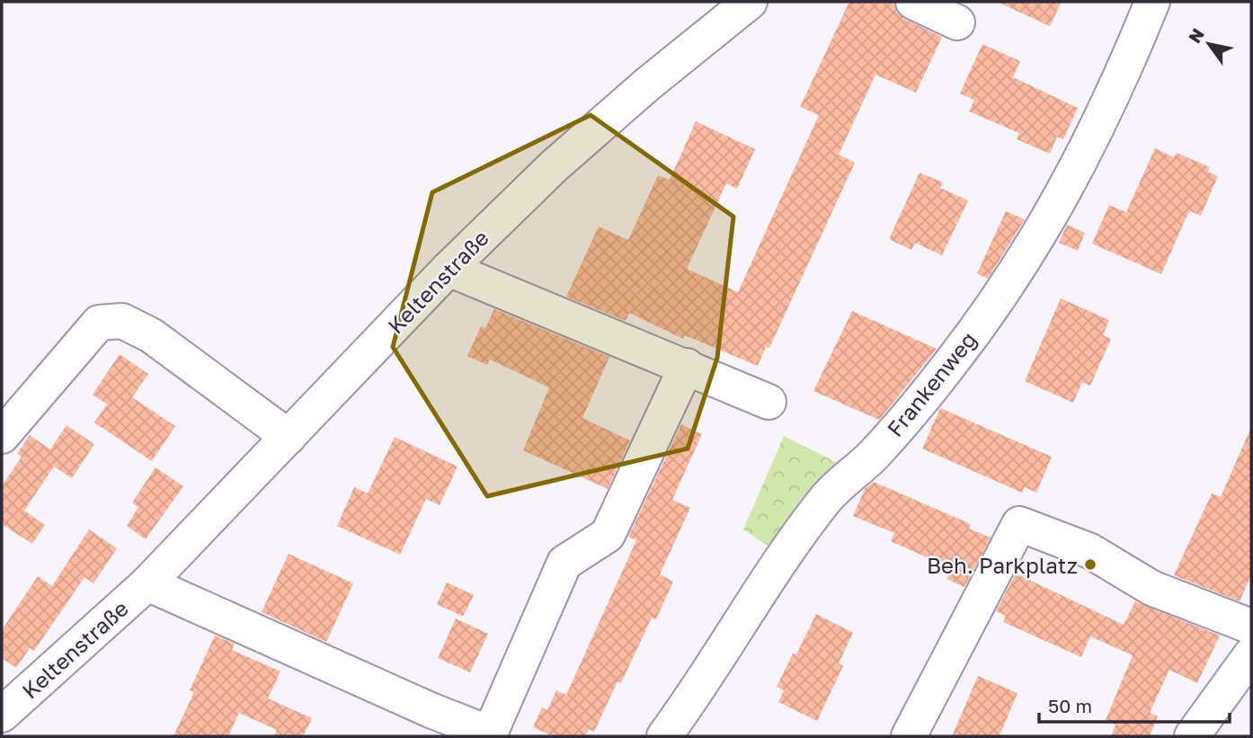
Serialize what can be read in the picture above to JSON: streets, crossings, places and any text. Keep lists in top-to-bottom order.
{
  "streets": {
    "street": ["Keltenstraße", "Frankenweg"]
  },
  "places": ["Beh. Parkplatz"],
  "scale_bar": "50 m",
  "north": "top left"
}
